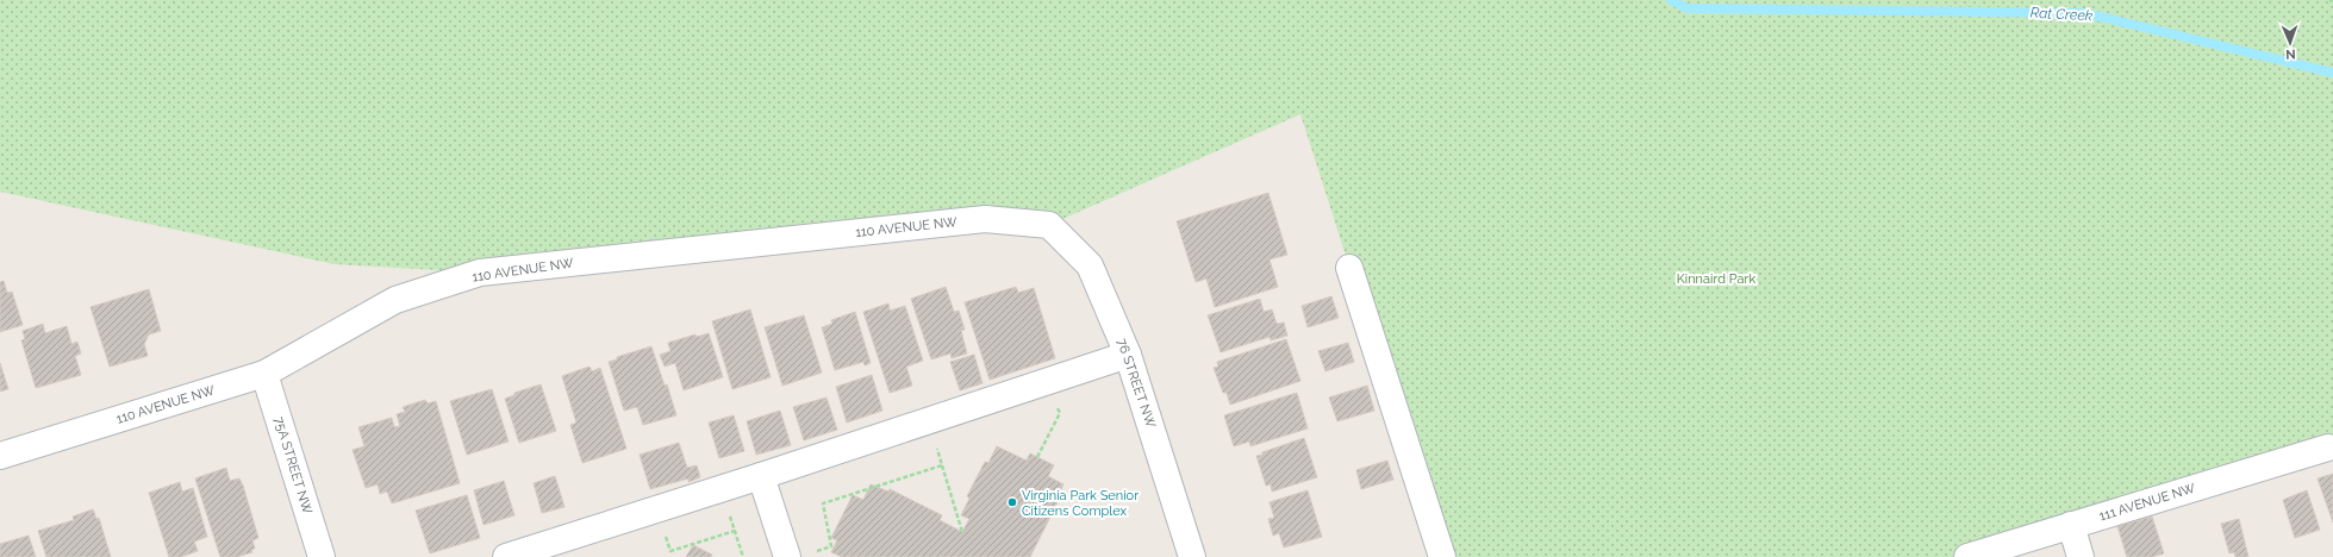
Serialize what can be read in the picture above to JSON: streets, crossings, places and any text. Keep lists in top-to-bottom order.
{
  "streets": {
    "street": [
      "110 AVENUE NW",
      "76 STREET NW",
      "75A STREET NW",
      "111 AVENUE NW"
    ]
  },
  "crossings": [
    ["110 AVENUE NW", "76 STREET NW"],
    ["110 AVENUE NW", "75A STREET NW"]
  ],
  "water": ["Rat Creek"],
  "parks": ["Kinnaird Park"],
  "places": ["Virginia Park Senior Citizens Complex"],
  "north": "bottom"
}
